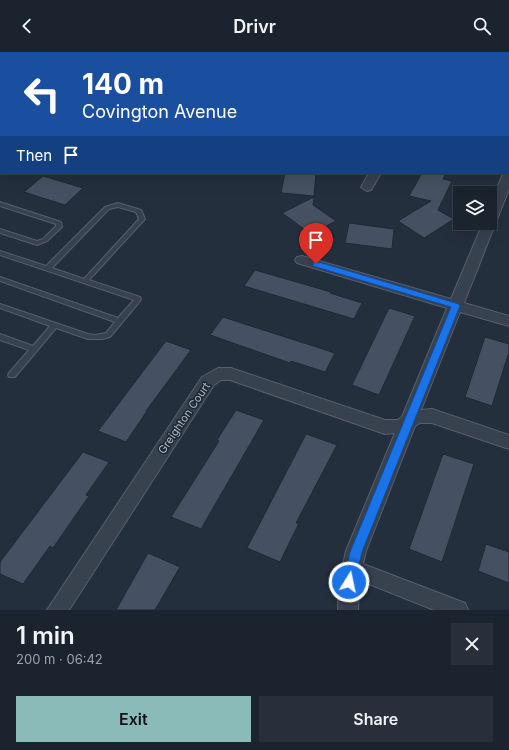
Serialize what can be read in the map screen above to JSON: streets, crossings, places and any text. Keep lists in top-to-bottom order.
{
  "streets": {
    "street": ["Greighton Court"]
  },
  "page": {
    "header": "Drivr",
    "turn": ["140 m", "Covington Avenue"],
    "then": "Then",
    "heading": ["1 min", "200 m · 06:42"],
    "buttons": ["Exit", "Share"]
  }
}
